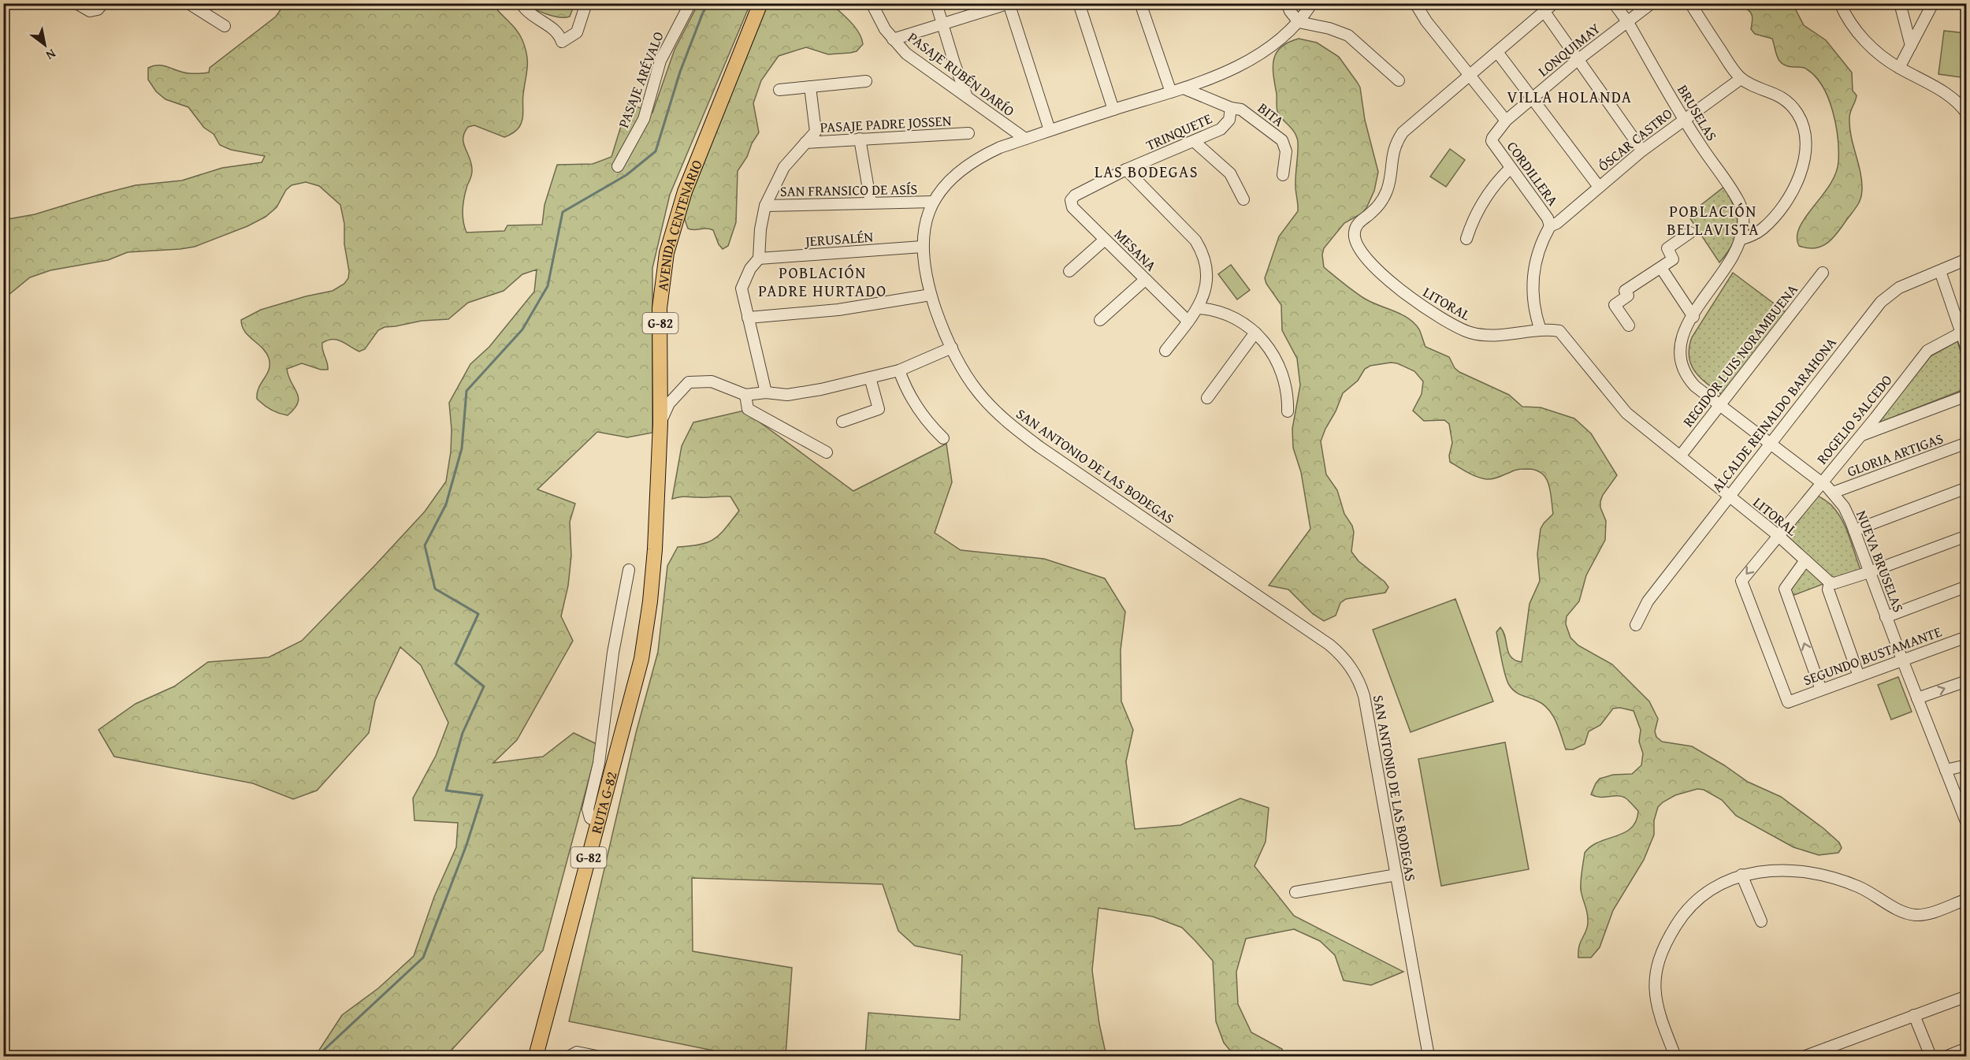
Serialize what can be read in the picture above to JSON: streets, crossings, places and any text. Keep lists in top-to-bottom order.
{
  "streets": {
    "main road": ["AVENIDA CENTENARIO", "G-82", "RUTA G-82"],
    "street": [
      "LONQUIMAY",
      "PASAJE RUBÉN DARÍO",
      "PASAJE ARÉVALO",
      "BRUSELAS",
      "BITA",
      "PASAJE PADRE JOSSEN",
      "TRINQUETE",
      "ÓSCAR CASTRO",
      "CORDILLERA",
      "SAN FRANSICO DE ASÍS",
      "JERUSALÉN",
      "MESANA",
      "LITORAL",
      "REGIDOR LUIS NORAMBUENA",
      "ALCALDE REINALDO BARAHONA",
      "ROGELIO SALCEDO",
      "GLORIA ARTIGAS",
      "SAN ANTONIO DE LAS BODEGAS",
      "NUEVA BRUSELAS",
      "SEGUNDO BUSTAMANTE"
    ]
  },
  "crossings": [
    ["LONQUIMAY", "BRUSELAS"],
    ["LONQUIMAY", "CORDILLERA"],
    ["PASAJE RUBÉN DARÍO", "SAN ANTONIO DE LAS BODEGAS"],
    ["BRUSELAS", "ÓSCAR CASTRO"],
    ["BRUSELAS", "NUEVA BRUSELAS"],
    ["BITA", "TRINQUETE"],
    ["BITA", "SAN ANTONIO DE LAS BODEGAS"],
    ["TRINQUETE", "MESANA"],
    ["ÓSCAR CASTRO", "CORDILLERA"],
    ["CORDILLERA", "LITORAL"],
    ["SAN FRANSICO DE ASÍS", "SAN ANTONIO DE LAS BODEGAS"],
    ["AVENIDA CENTENARIO", "RUTA G-82"],
    ["JERUSALÉN", "SAN ANTONIO DE LAS BODEGAS"],
    ["LITORAL", "REGIDOR LUIS NORAMBUENA"],
    ["LITORAL", "ALCALDE REINALDO BARAHONA"],
    ["LITORAL", "ROGELIO SALCEDO"],
    ["REGIDOR LUIS NORAMBUENA", "NUEVA BRUSELAS"],
    ["ALCALDE REINALDO BARAHONA", "NUEVA BRUSELAS"],
    ["ROGELIO SALCEDO", "NUEVA BRUSELAS"],
    ["ROGELIO SALCEDO", "SEGUNDO BUSTAMANTE"],
    ["GLORIA ARTIGAS", "NUEVA BRUSELAS"],
    ["NUEVA BRUSELAS", "SEGUNDO BUSTAMANTE"]
  ],
  "districts": [
    "VILLA HOLANDA",
    "LAS BODEGAS",
    "POBLACIÓN BELLAVISTA",
    "POBLACIÓN PADRE HURTADO"
  ],
  "north": "bottom right"
}
